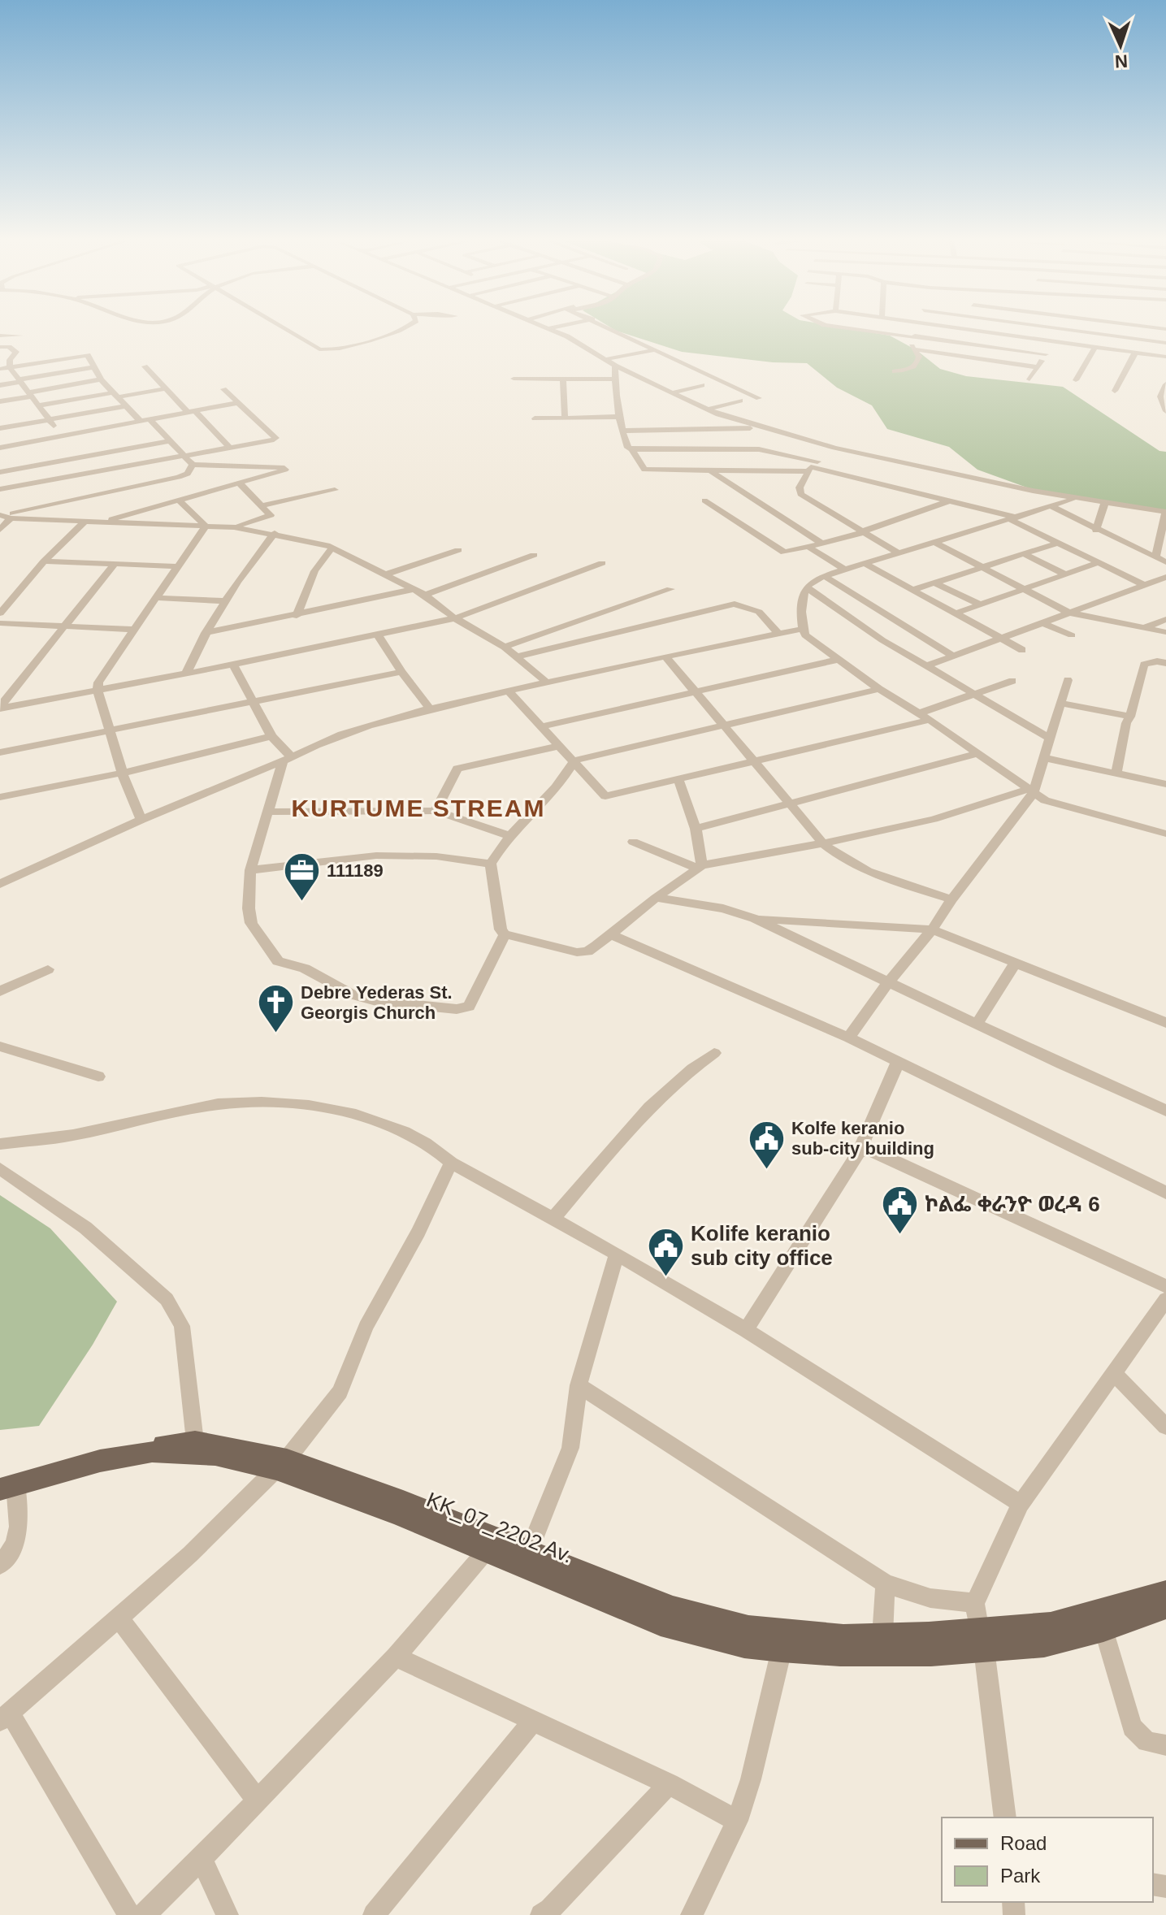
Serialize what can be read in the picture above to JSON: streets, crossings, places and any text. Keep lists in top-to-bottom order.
{
  "streets": {
    "main road": ["KK_07_2202 Av."]
  },
  "districts": ["KURTUME STREAM"],
  "places": {
    "office": ["111189"],
    "church": ["Debre Yederas St. Georgis Church"],
    "public building": ["Kolfe keranio sub-city building", "ኮልፌ ቀራንዮ ወረዳ 6", "Kolife keranio sub city office"]
  },
  "legend": ["Road", "Park"],
  "north": "bottom"
}
